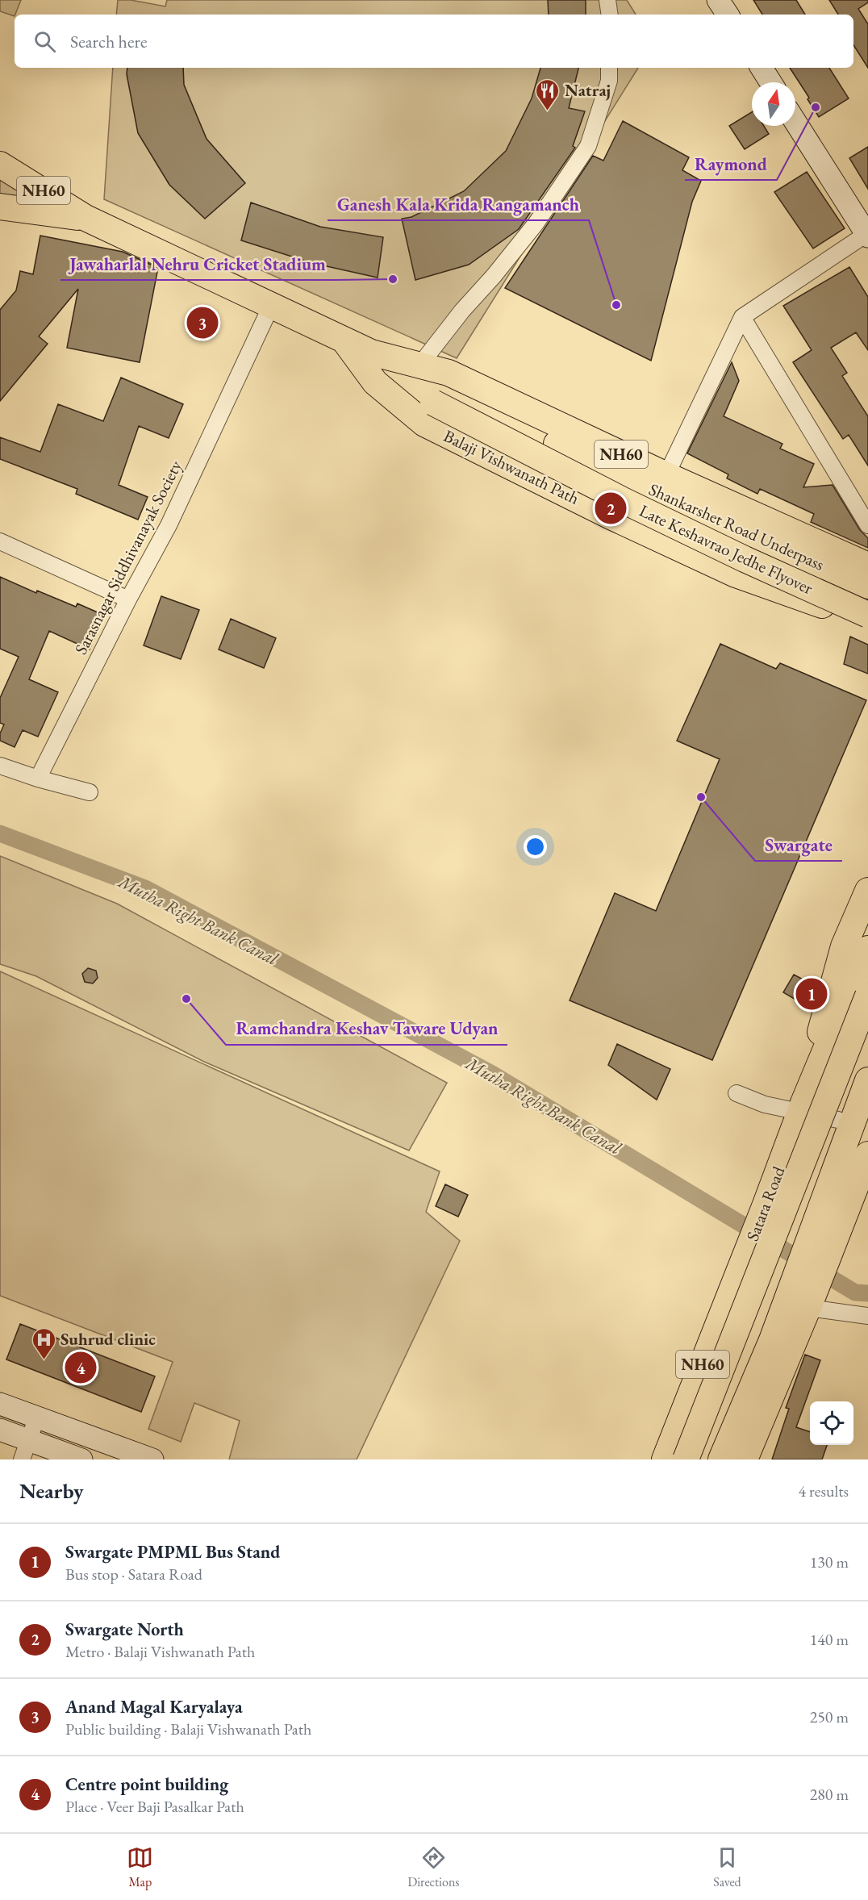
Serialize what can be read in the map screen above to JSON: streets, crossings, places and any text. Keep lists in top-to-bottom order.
{
  "streets": {
    "highway": [
      "NH60",
      "Balaji Vishwanath Path",
      "Shankarshet Road Underpass",
      "Late Keshavrao Jedhe Flyover",
      "Satara Road"
    ],
    "street": ["Sarasnagar Siddhivanayak Society"]
  },
  "crossings": [
    ["Balaji Vishwanath Path", "Shankarshet Road Underpass"],
    ["Balaji Vishwanath Path", "Late Keshavrao Jedhe Flyover"],
    ["Balaji Vishwanath Path", "Sarasnagar Siddhivanayak Society"]
  ],
  "water": ["Mutha Right Bank Canal"],
  "places": {
    "other": [
      "Raymond",
      "Jawaharlal Nehru Cricket Stadium",
      "Ganesh Kala Krida Rangamanch",
      "Swargate",
      "Ramchandra Keshav Taware Udyan"
    ],
    "restaurant": ["Natraj"],
    "hospital": ["Suhrud clinic"]
  },
  "north": "top",
  "page": {
    "search": "Search here",
    "pins": [
      "3",
      "2",
      "1",
      "4"
    ],
    "heading": ["Nearby", "4 results"],
    "list": [
      {
        "mark": "1",
        "name": "Swargate PMPML Bus Stand",
        "note": "Bus stop · Satara Road",
        "value": "130 m"
      },
      {
        "mark": "2",
        "name": "Swargate North",
        "note": "Metro · Balaji Vishwanath Path",
        "value": "140 m"
      },
      {
        "mark": "3",
        "name": "Anand Magal Karyalaya",
        "note": "Public building · Balaji Vishwanath Path",
        "value": "250 m"
      },
      {
        "mark": "4",
        "name": "Centre point building",
        "note": "Place · Veer Baji Pasalkar Path",
        "value": "280 m"
      }
    ],
    "nav": ["Map", "Directions", "Saved"]
  }
}
